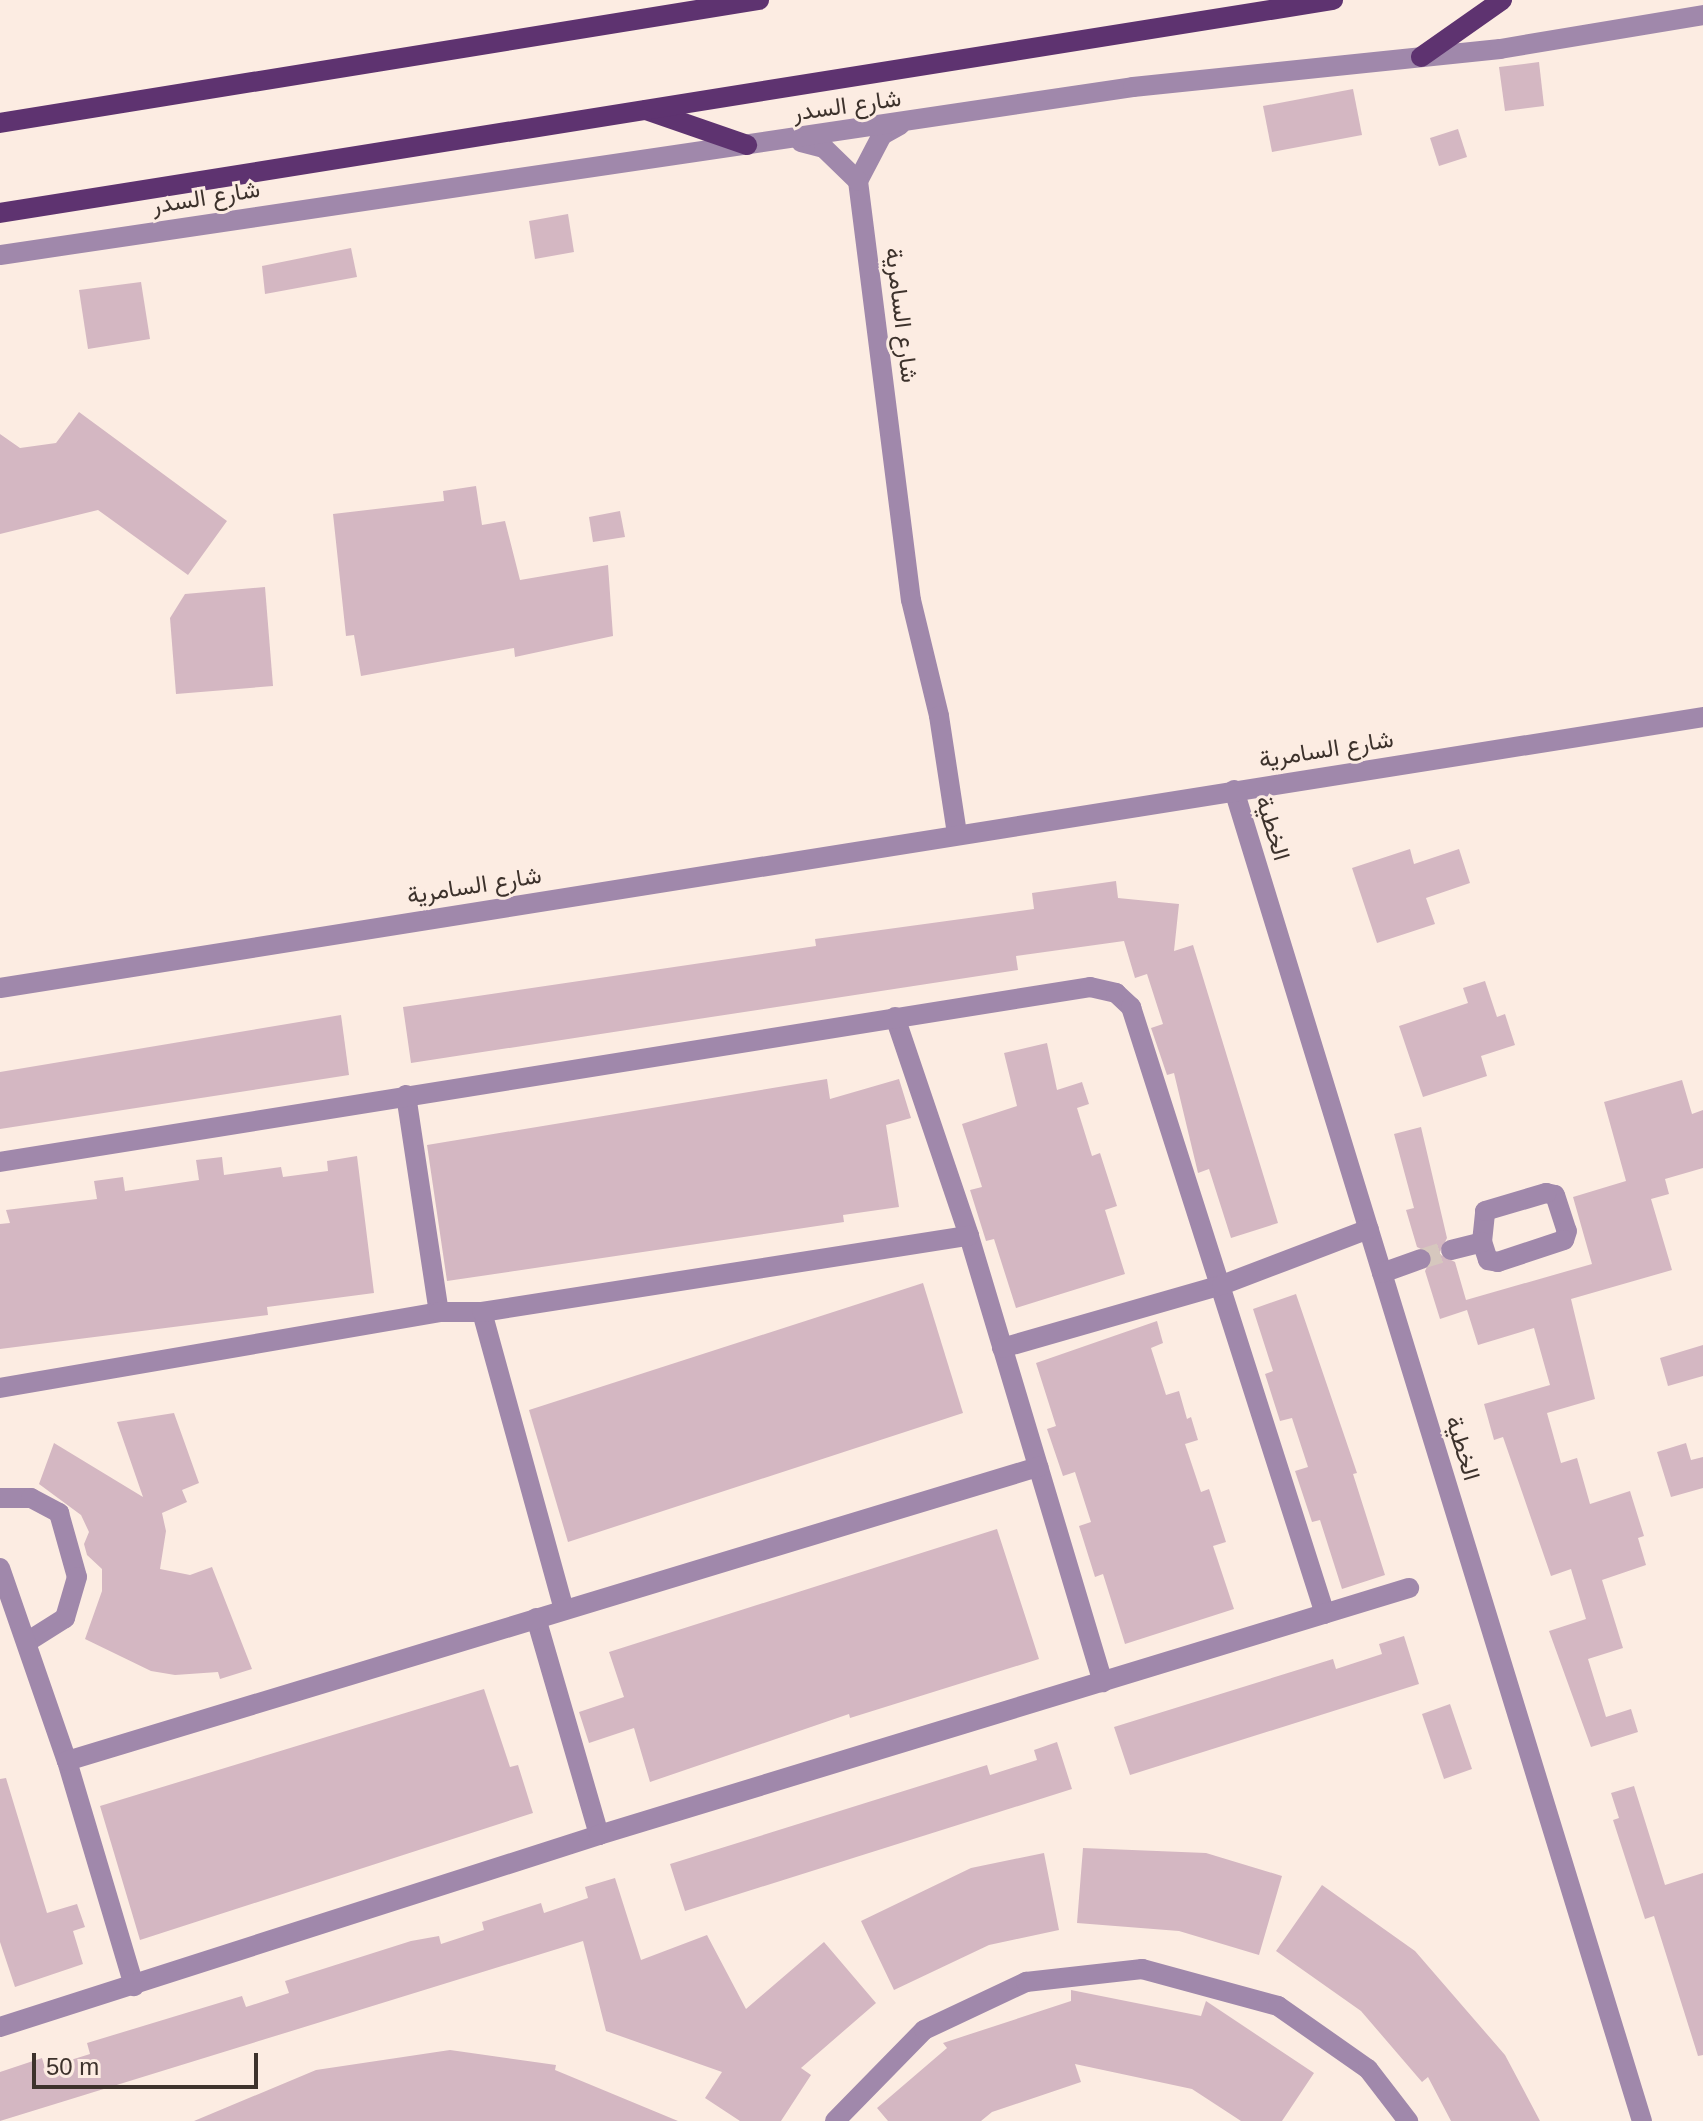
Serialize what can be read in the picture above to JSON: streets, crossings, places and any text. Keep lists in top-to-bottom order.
{
  "streets": {
    "main road": ["شارع السدر"],
    "street": ["شارع السامرية", "الخطية"]
  },
  "crossings": [
    ["شارع السامرية", "الخطية"]
  ],
  "scale_bar": "50 m"
}
